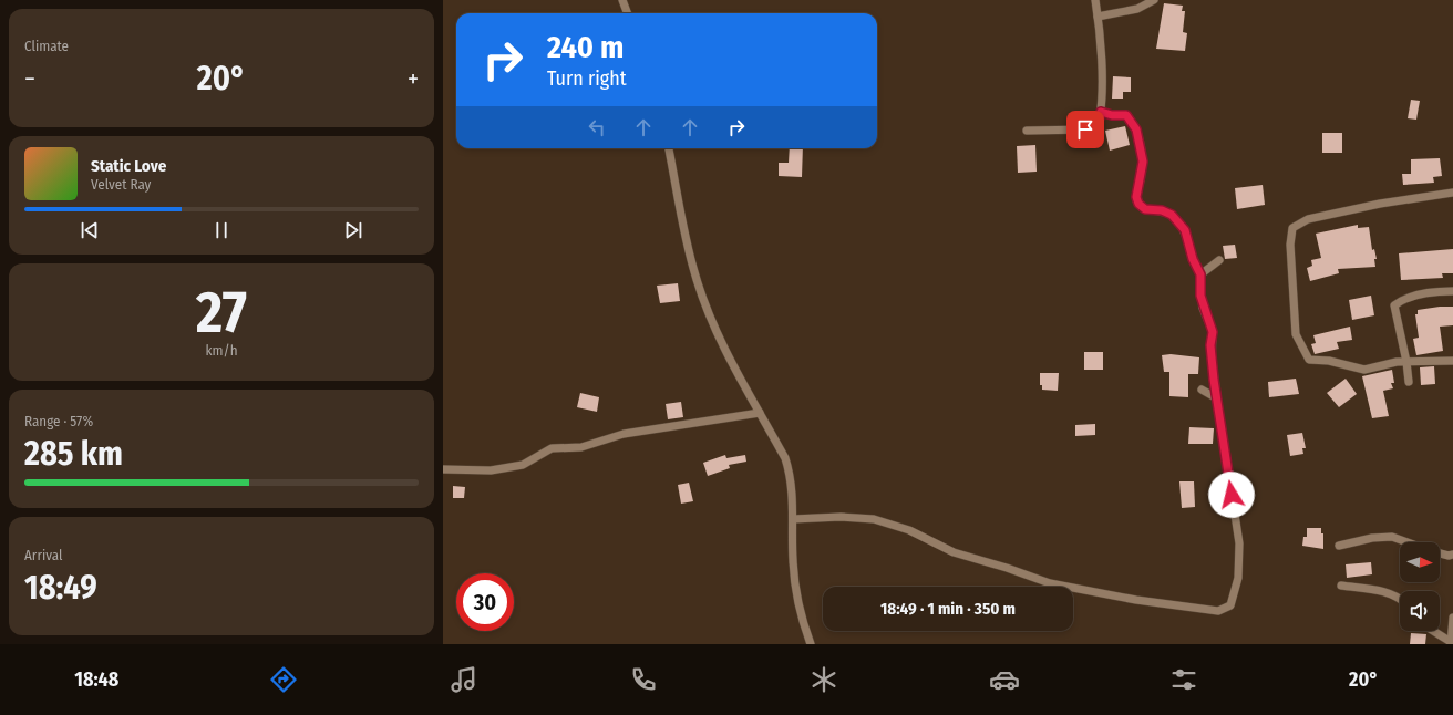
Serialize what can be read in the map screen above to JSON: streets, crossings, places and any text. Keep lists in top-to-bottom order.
{
  "north": "right",
  "page": {
    "tile": [
      "Climate",
      ["27", "km/h"],
      ["Range · 57%", "285 km"],
      ["Arrival", "18:49"]
    ],
    "turn": ["240 m", "Turn right"],
    "heat": ["−", "20°", "+"],
    "song": ["Static Love", "Velvet Ray"],
    "limit": "30",
    "trip": "18:49 · 1 min · 350 m",
    "tabs": ["18:48", "20°"]
  }
}
